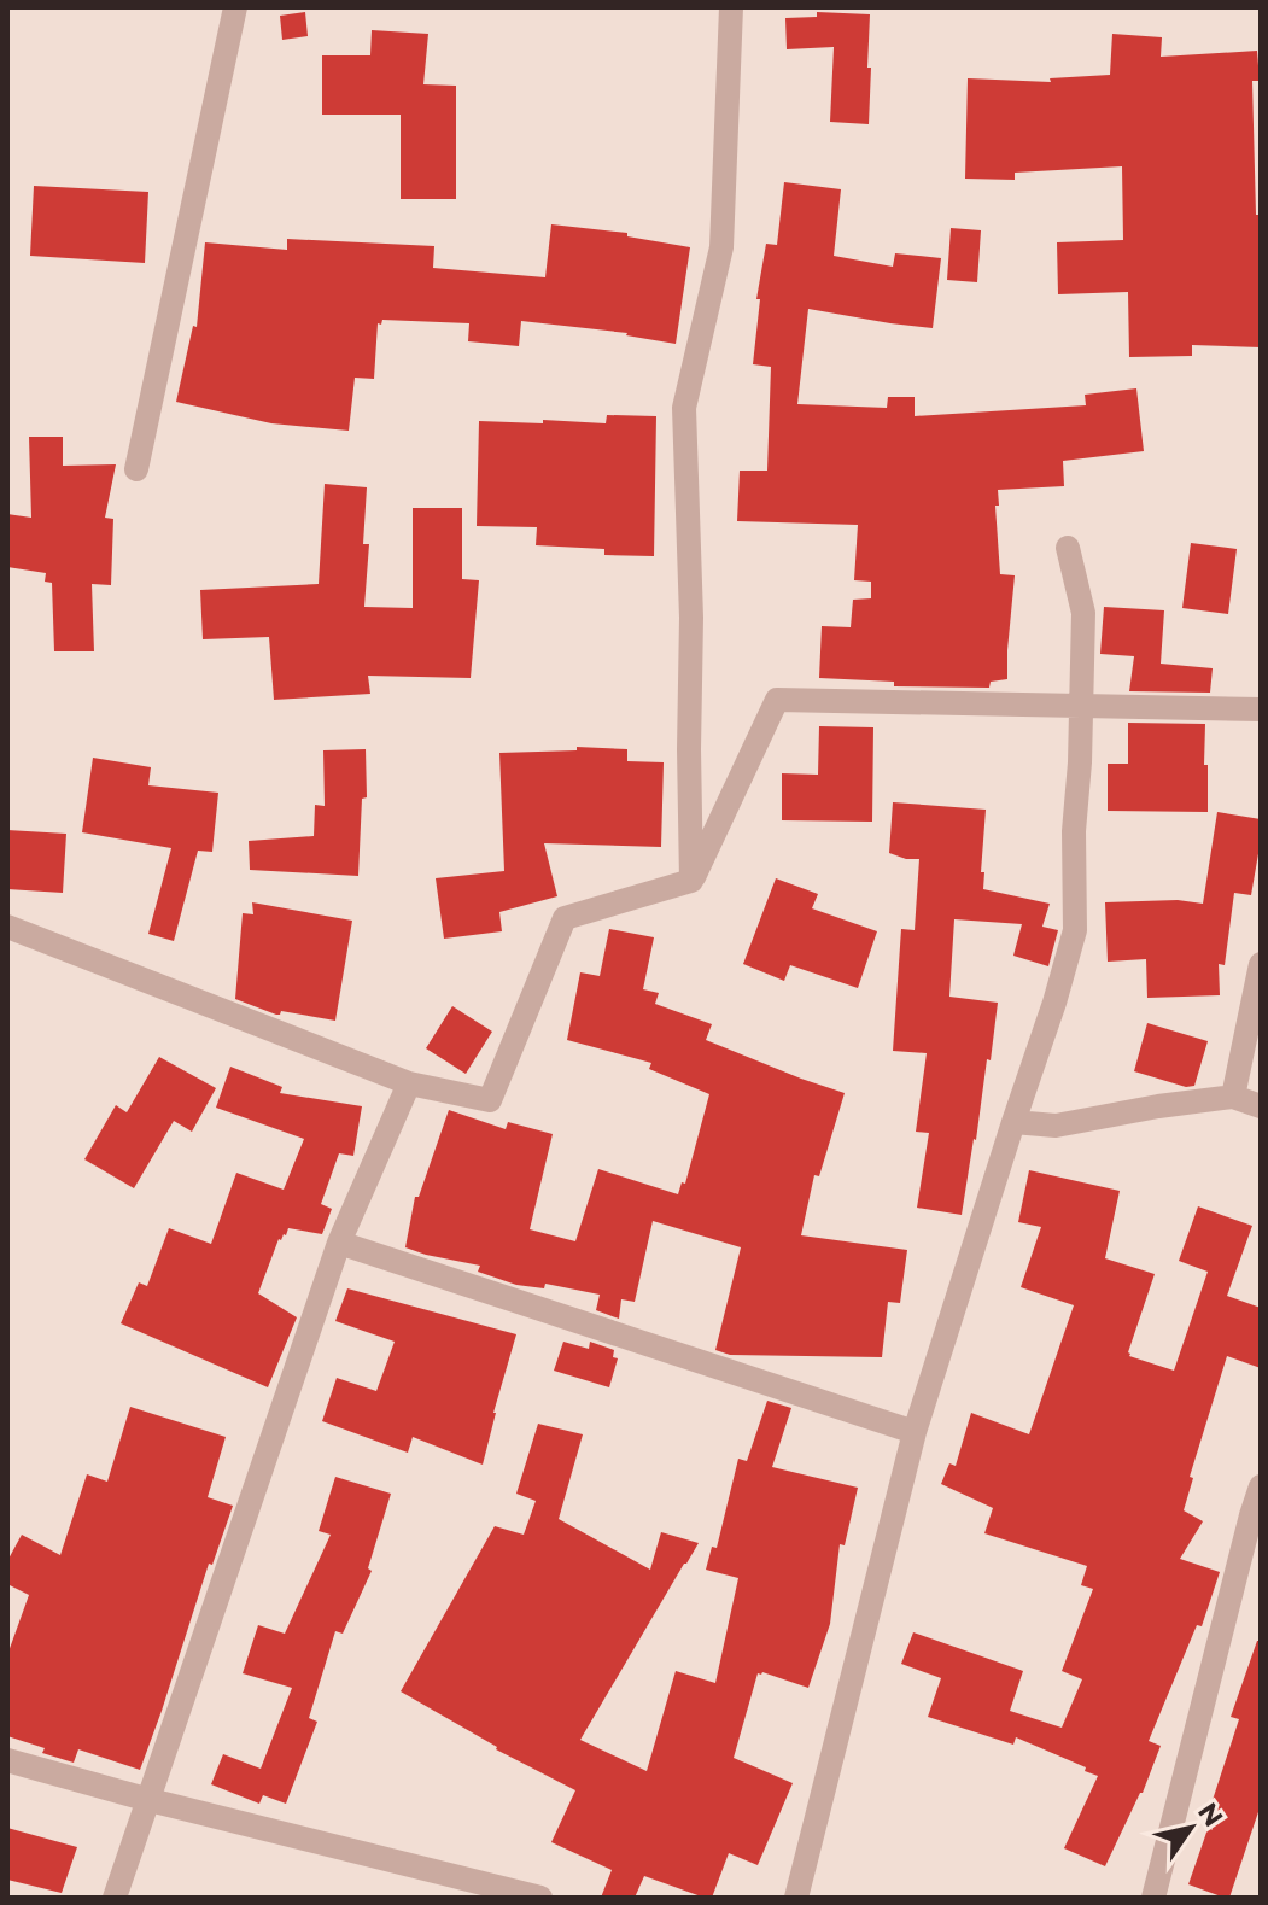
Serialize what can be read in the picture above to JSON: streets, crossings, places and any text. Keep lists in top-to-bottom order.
{
  "north": "top right"
}
